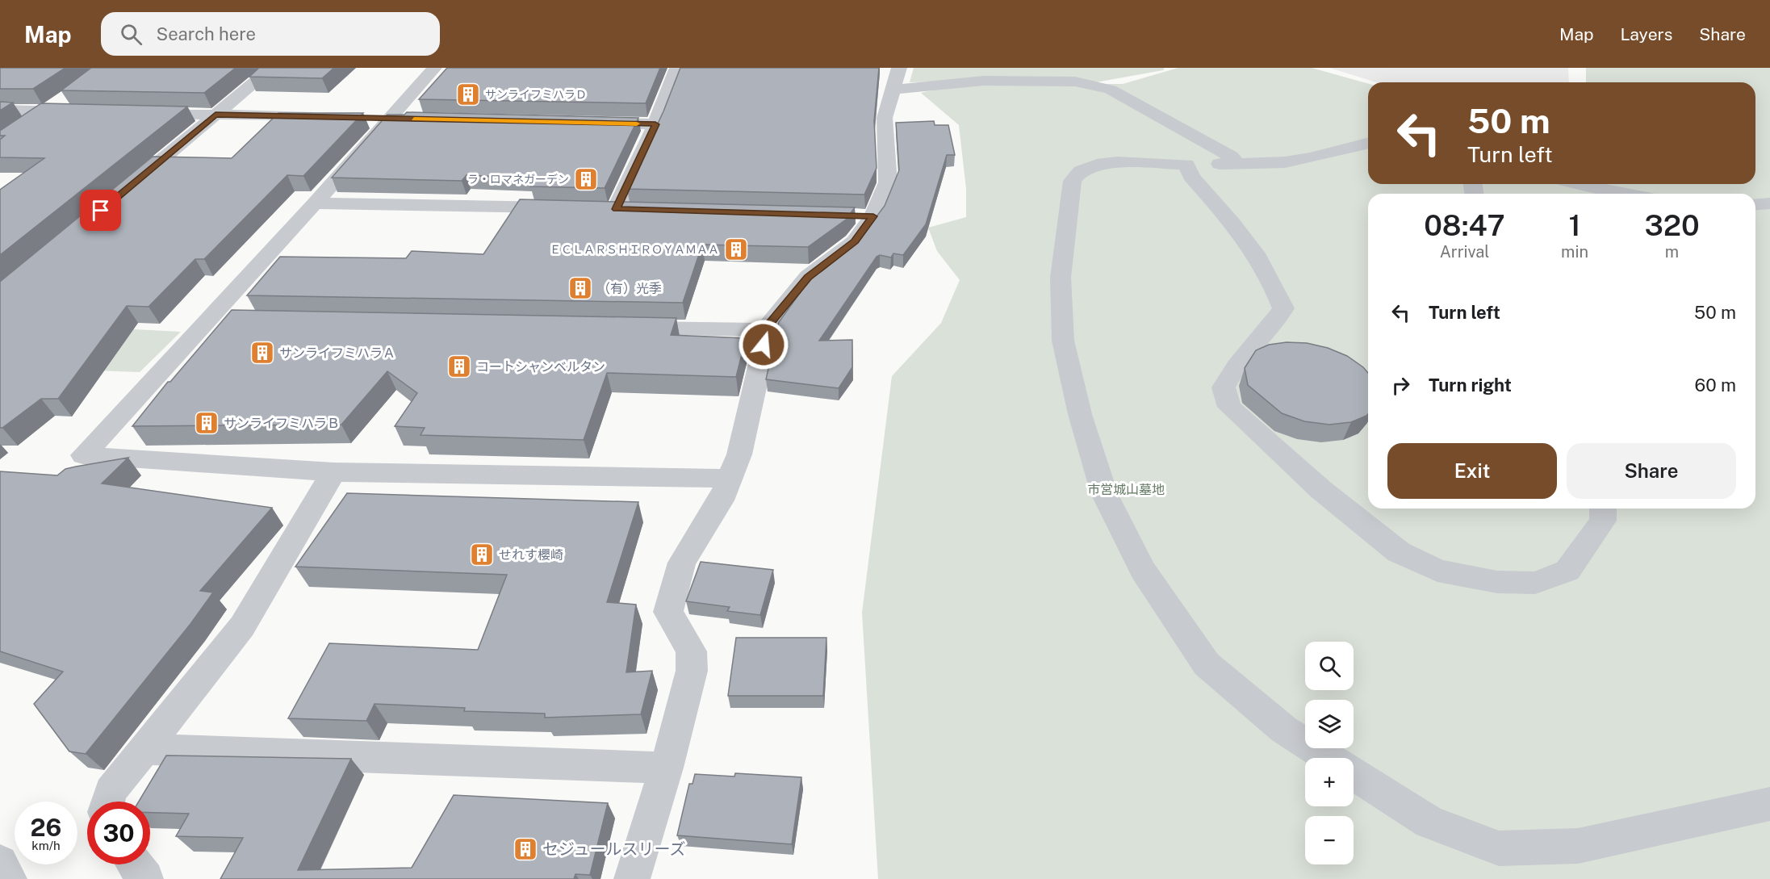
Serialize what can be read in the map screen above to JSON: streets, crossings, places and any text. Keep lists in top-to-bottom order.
{
  "parks": ["市営城山墓地"],
  "places": {
    "building": [
      "サンライフミハラＤ",
      "ラ・ロマネガーデン",
      "ＥＣＬＡＲＳＨＩＲＯＹＡＭＡＡ",
      "（有）光季",
      "サンライフミハラＡ",
      "コートシャンベルタン",
      "サンライフミハラＢ",
      "せれす櫻崎",
      "セジュールスリーズ"
    ]
  },
  "page": {
    "header": "Map",
    "search": "Search here",
    "nav": ["Map", "Layers", "Share"],
    "turn": ["50 m", "Turn left"],
    "eta": [
      "08:47",
      "Arrival",
      "1",
      "min",
      "320",
      "m"
    ],
    "list": [
      {
        "name": "Turn left",
        "value": "50 m"
      },
      {
        "name": "Turn right",
        "value": "60 m"
      }
    ],
    "buttons": ["Exit", "Share"],
    "map_buttons": ["+", "−"],
    "speed": "26 km/h",
    "limit": "30"
  }
}
